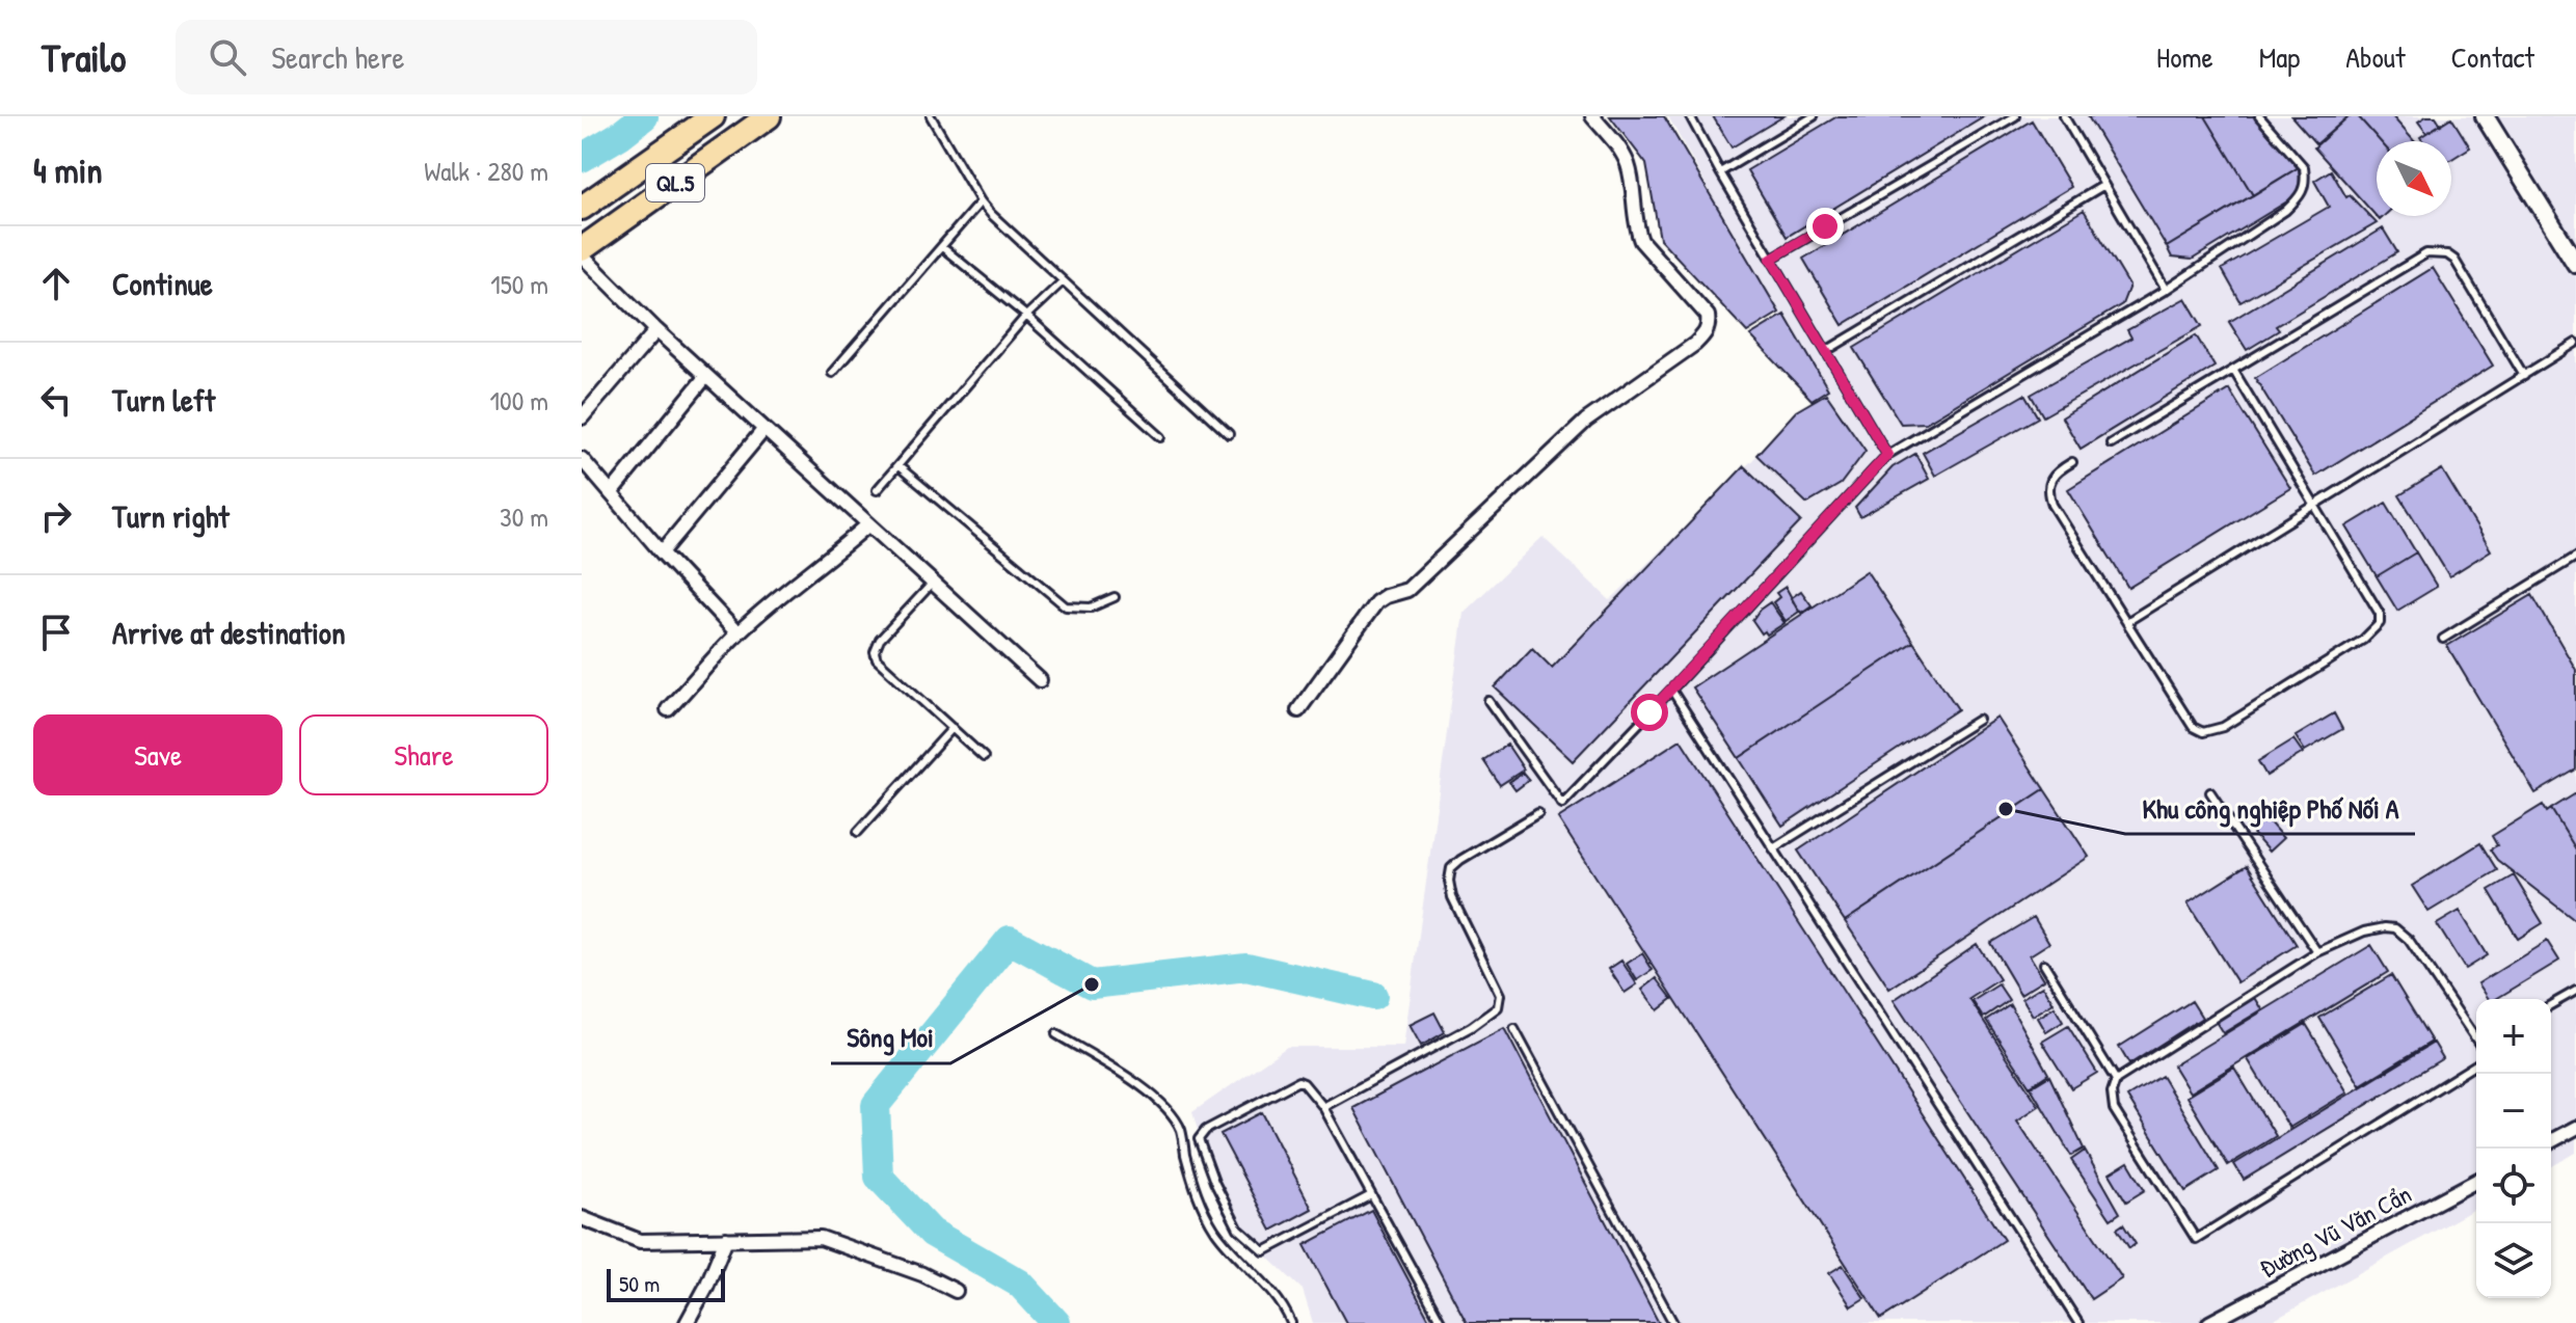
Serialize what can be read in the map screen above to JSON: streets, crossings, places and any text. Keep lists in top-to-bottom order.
{
  "streets": {
    "highway": ["QL.5"],
    "street": ["Đường Vũ Văn Cẩn"]
  },
  "places": ["Khu công nghiệp Phố Nối A", "Sông Moi"],
  "scale_bar": "50 m",
  "north": "bottom right",
  "page": {
    "header": "Trailo",
    "search": "Search here",
    "nav": [
      "Home",
      "Map",
      "About",
      "Contact"
    ],
    "heading": ["4 min", "Walk · 280 m"],
    "list": [
      ["Continue", "150 m"],
      ["Turn left", "100 m"],
      ["Turn right", "30 m"],
      "Arrive at destination"
    ],
    "buttons": ["Save", "Share"],
    "map_buttons": ["+", "−"],
    "scale": "50 m"
  }
}
